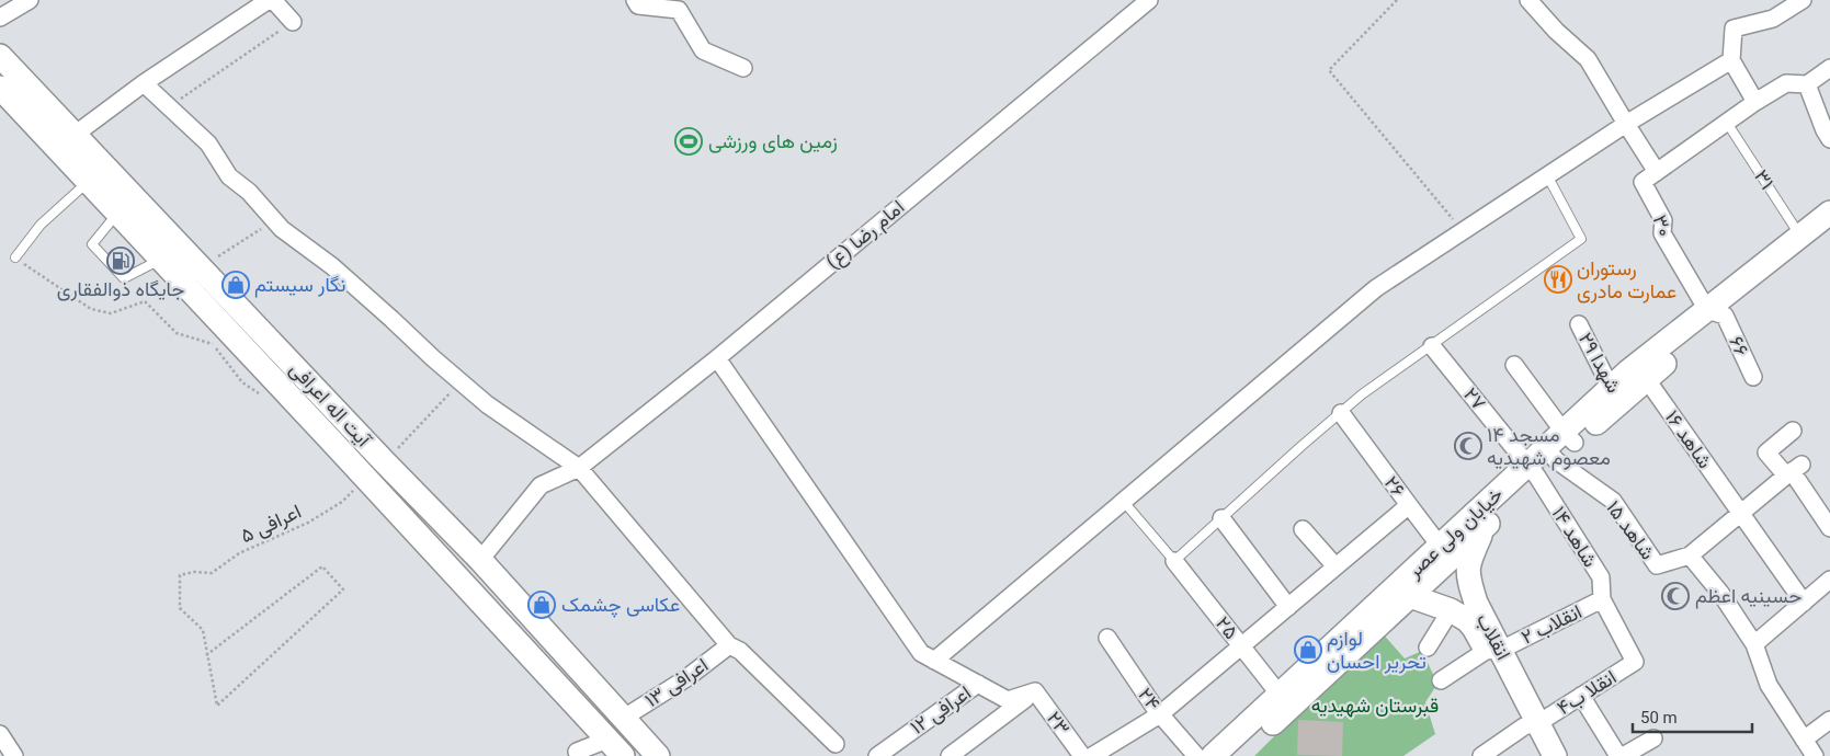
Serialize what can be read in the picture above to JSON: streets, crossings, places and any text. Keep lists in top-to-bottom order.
{
  "streets": {
    "main road": ["آیت اله اعرافی", "خیابان ولی عصر", "انقلاب"],
    "street": [
      "۳۰",
      "امام رضا (ع)",
      "۶۶",
      "شهدا ۲۹",
      "۲۷",
      "شاهد ۱۶",
      "۲۶",
      "شاهد ۱۵",
      "شاهد ۱۴",
      "انقلاب ۲",
      "۲۵",
      "اعرافی ۱۳",
      "انقلا ب۴",
      "۲۴",
      "اعرافی ۱۲",
      "۲۳"
    ],
    "lane": ["۳۱"],
    "path": ["اعرافی ۵"]
  },
  "crossings": [
    ["۳۱", "خیابان ولی عصر"],
    ["۳۰", "۶۶"],
    ["۳۰", "خیابان ولی عصر"],
    ["امام رضا (ع)", "آیت اله اعرافی"],
    ["۶۶", "خیابان ولی عصر"],
    ["شهدا ۲۹", "خیابان ولی عصر"],
    ["۲۷", "خیابان ولی عصر"],
    ["۲۷", "شاهد ۱۴"],
    ["آیت اله اعرافی", "اعرافی ۵"],
    ["آیت اله اعرافی", "اعرافی ۱۳"],
    ["شاهد ۱۶", "خیابان ولی عصر"],
    ["۲۶", "خیابان ولی عصر"],
    ["شاهد ۱۵", "خیابان ولی عصر"],
    ["خیابان ولی عصر", "شاهد ۱۴"],
    ["خیابان ولی عصر", "۲۵"],
    ["خیابان ولی عصر", "انقلاب"],
    ["شاهد ۱۴", "انقلاب ۲"],
    ["شاهد ۱۴", "انقلا ب۴"],
    ["انقلاب ۲", "انقلاب"],
    ["انقلاب", "انقلا ب۴"]
  ],
  "parks": ["قبرستان شهیدیه"],
  "places": {
    "sports": ["زمین های ورزشی"],
    "fuel station": ["جایگاه ذوالفقاری"],
    "restaurant": ["رستوران عمارت مادری"],
    "shop": ["نگار سیستم", "عکاسی چشمک", "لوازم تحریر احسان"],
    "mosque": ["مسجد ۱۴ معصوم شهیدیه", "حسینیه اعظم"]
  },
  "scale_bar": "50 m"
}
